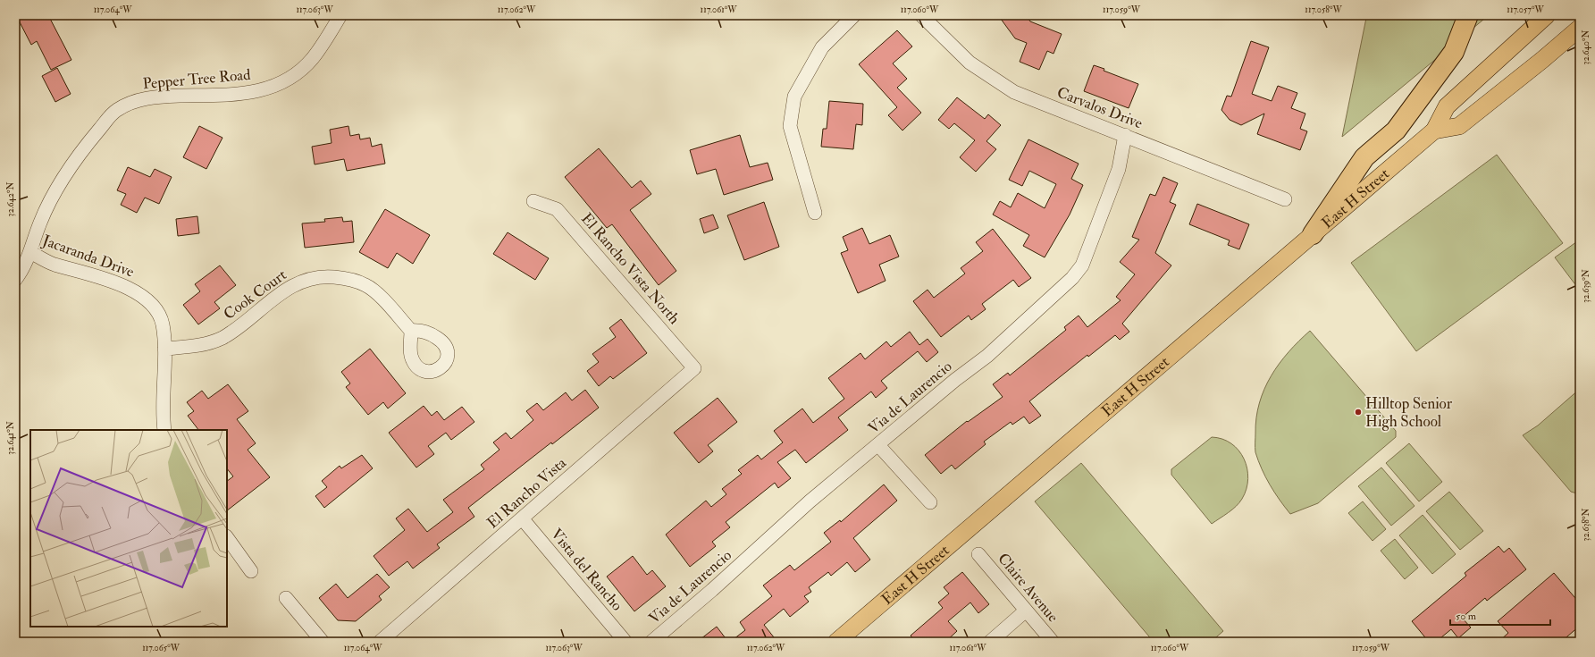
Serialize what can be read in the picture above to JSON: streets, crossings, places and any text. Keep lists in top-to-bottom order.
{
  "streets": {
    "main road": ["East H Street"],
    "street": [
      "Pepper Tree Road",
      "Carvalos Drive",
      "Jacaranda Drive",
      "El Rancho Vista North",
      "Cook Court",
      "Via de Laurencio",
      "El Rancho Vista",
      "Vista del Rancho",
      "Claire Avenue"
    ]
  },
  "crossings": [
    ["Pepper Tree Road", "Jacaranda Drive"],
    ["Carvalos Drive", "Via de Laurencio"],
    ["Jacaranda Drive", "Cook Court"],
    ["El Rancho Vista North", "El Rancho Vista"],
    ["El Rancho Vista", "Vista del Rancho"]
  ],
  "places": ["Hilltop Senior High School"],
  "scale_bar": "50 m",
  "coordinates": [
    "117.064°W",
    "117.063°W",
    "117.062°W",
    "117.061°W",
    "117.060°W",
    "117.059°W",
    "117.058°W",
    "117.057°W",
    "32.640°N",
    "32.642°N",
    "32.639°N",
    "32.641°N",
    "32.638°N",
    "117.065°W"
  ]
}
